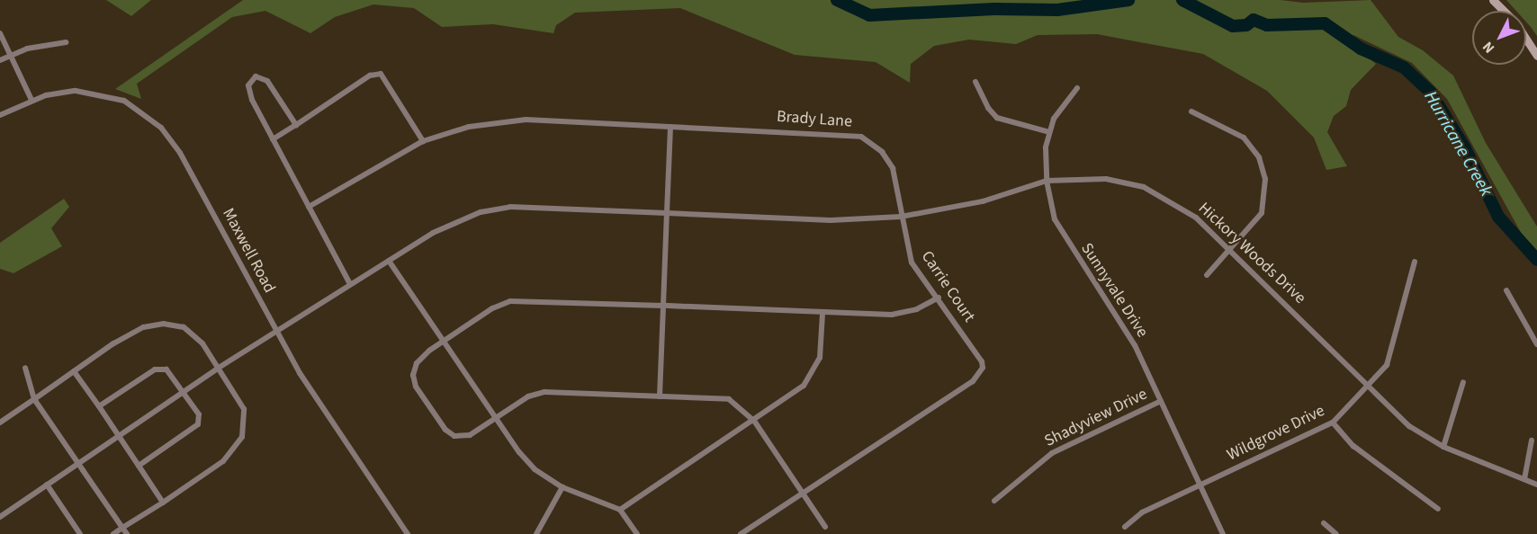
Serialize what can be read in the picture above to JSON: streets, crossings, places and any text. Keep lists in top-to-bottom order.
{
  "streets": {
    "street": [
      "Brady Lane",
      "Maxwell Road",
      "Hickory Woods Drive",
      "Carrie Court",
      "Sunnyvale Drive",
      "Shadyview Drive",
      "Wildgrove Drive"
    ]
  },
  "crossings": [
    ["Brady Lane", "Hickory Woods Drive"],
    ["Brady Lane", "Carrie Court"],
    ["Maxwell Road", "Hickory Woods Drive"],
    ["Hickory Woods Drive", "Carrie Court"],
    ["Hickory Woods Drive", "Sunnyvale Drive"],
    ["Hickory Woods Drive", "Wildgrove Drive"],
    ["Sunnyvale Drive", "Shadyview Drive"],
    ["Sunnyvale Drive", "Wildgrove Drive"]
  ],
  "water": ["Hurricane Creek"],
  "north": "bottom left"
}
